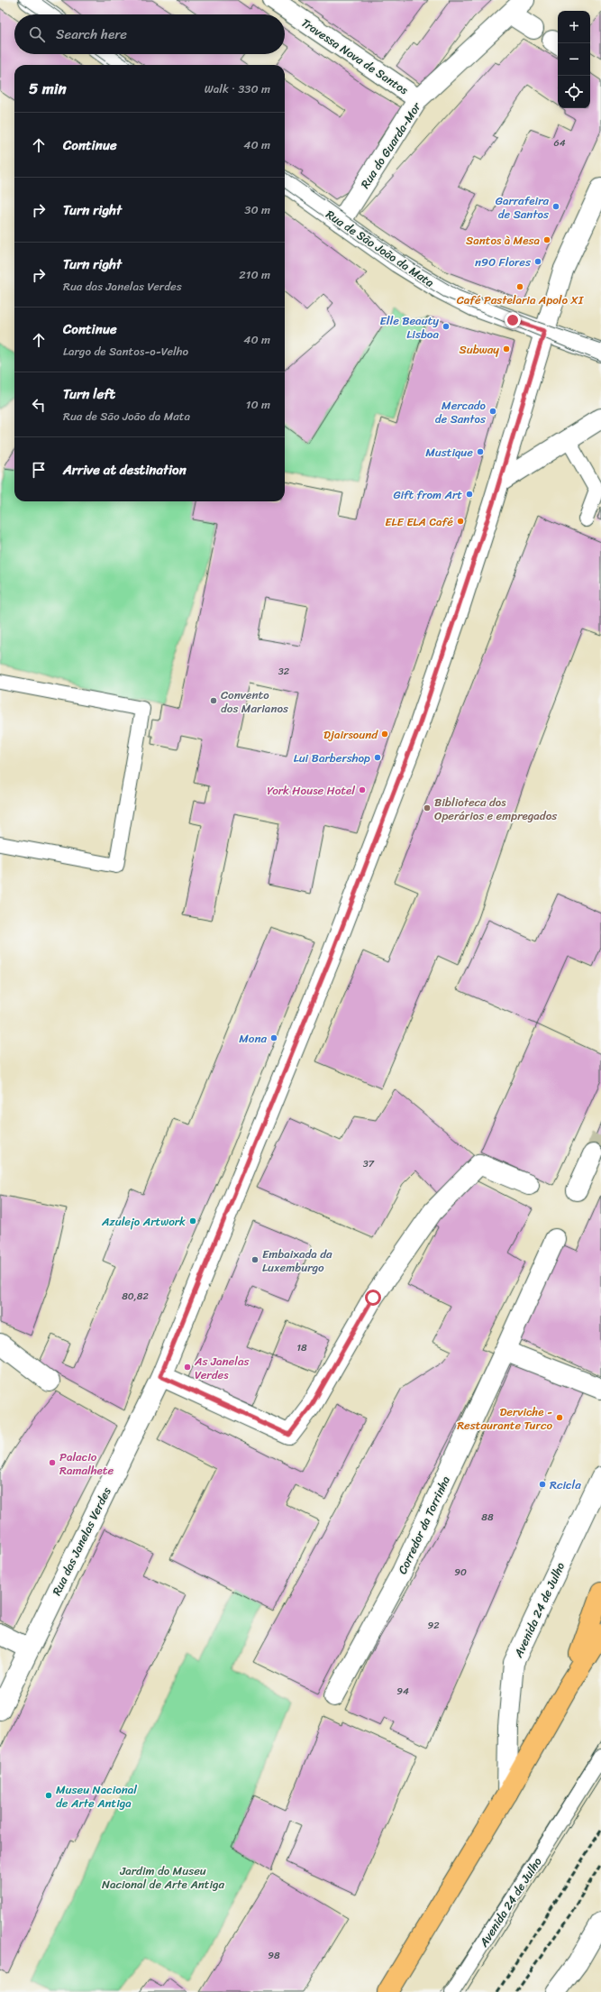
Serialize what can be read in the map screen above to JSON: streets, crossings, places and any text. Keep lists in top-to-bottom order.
{
  "streets": {
    "street": [
      "Travessa Nova de Santos",
      "Rua do Guarda-Mor",
      "Rua de São João da Mata",
      "Corredor da Torrinha",
      "Rua das Janelas Verdes",
      "Avenida 24 de Julho"
    ]
  },
  "crossings": [
    ["Travessa Nova de Santos", "Rua do Guarda-Mor"],
    ["Rua do Guarda-Mor", "Rua de São João da Mata"],
    ["Rua de São João da Mata", "Rua das Janelas Verdes"]
  ],
  "parks": ["Jardim do Museu Nacional de Arte Antiga"],
  "places": [
    "Garrafeira de Santos",
    "Santos à Mesa",
    "n90 Flores",
    "Café Pastelaria Apolo XI",
    "Elle Beauty Lisboa",
    "Subway",
    "Mercado de Santos",
    "Mustique",
    "Gift from Art",
    "ELE ELA Café",
    "Convento dos Marianos",
    "Djairsound",
    "Lui Barbershop",
    "York House Hotel",
    "Biblioteca dos Operários e empregados",
    "Mona",
    "Azulejo Artwork",
    "Embaixada da Luxemburgo",
    "As Janelas Verdes",
    "Derviche - Restaurante Turco",
    "Palacio Ramalhete",
    "Rcicla",
    "Museu Nacional de Arte Antiga"
  ],
  "house_numbers": [
    "64",
    "32",
    "37",
    "80,82",
    "18",
    "88",
    "90",
    "92",
    "94",
    "98"
  ],
  "page": {
    "map_buttons": ["+", "−"],
    "search": "Search here",
    "heading": ["5 min", "Walk · 330 m"],
    "list": [
      ["Continue", "40 m"],
      ["Turn right", "30 m"],
      ["Turn right", "Rua das Janelas Verdes", "210 m"],
      ["Continue", "Largo de Santos-o-Velho", "40 m"],
      ["Turn left", "Rua de São João da Mata", "10 m"],
      "Arrive at destination"
    ]
  }
}
